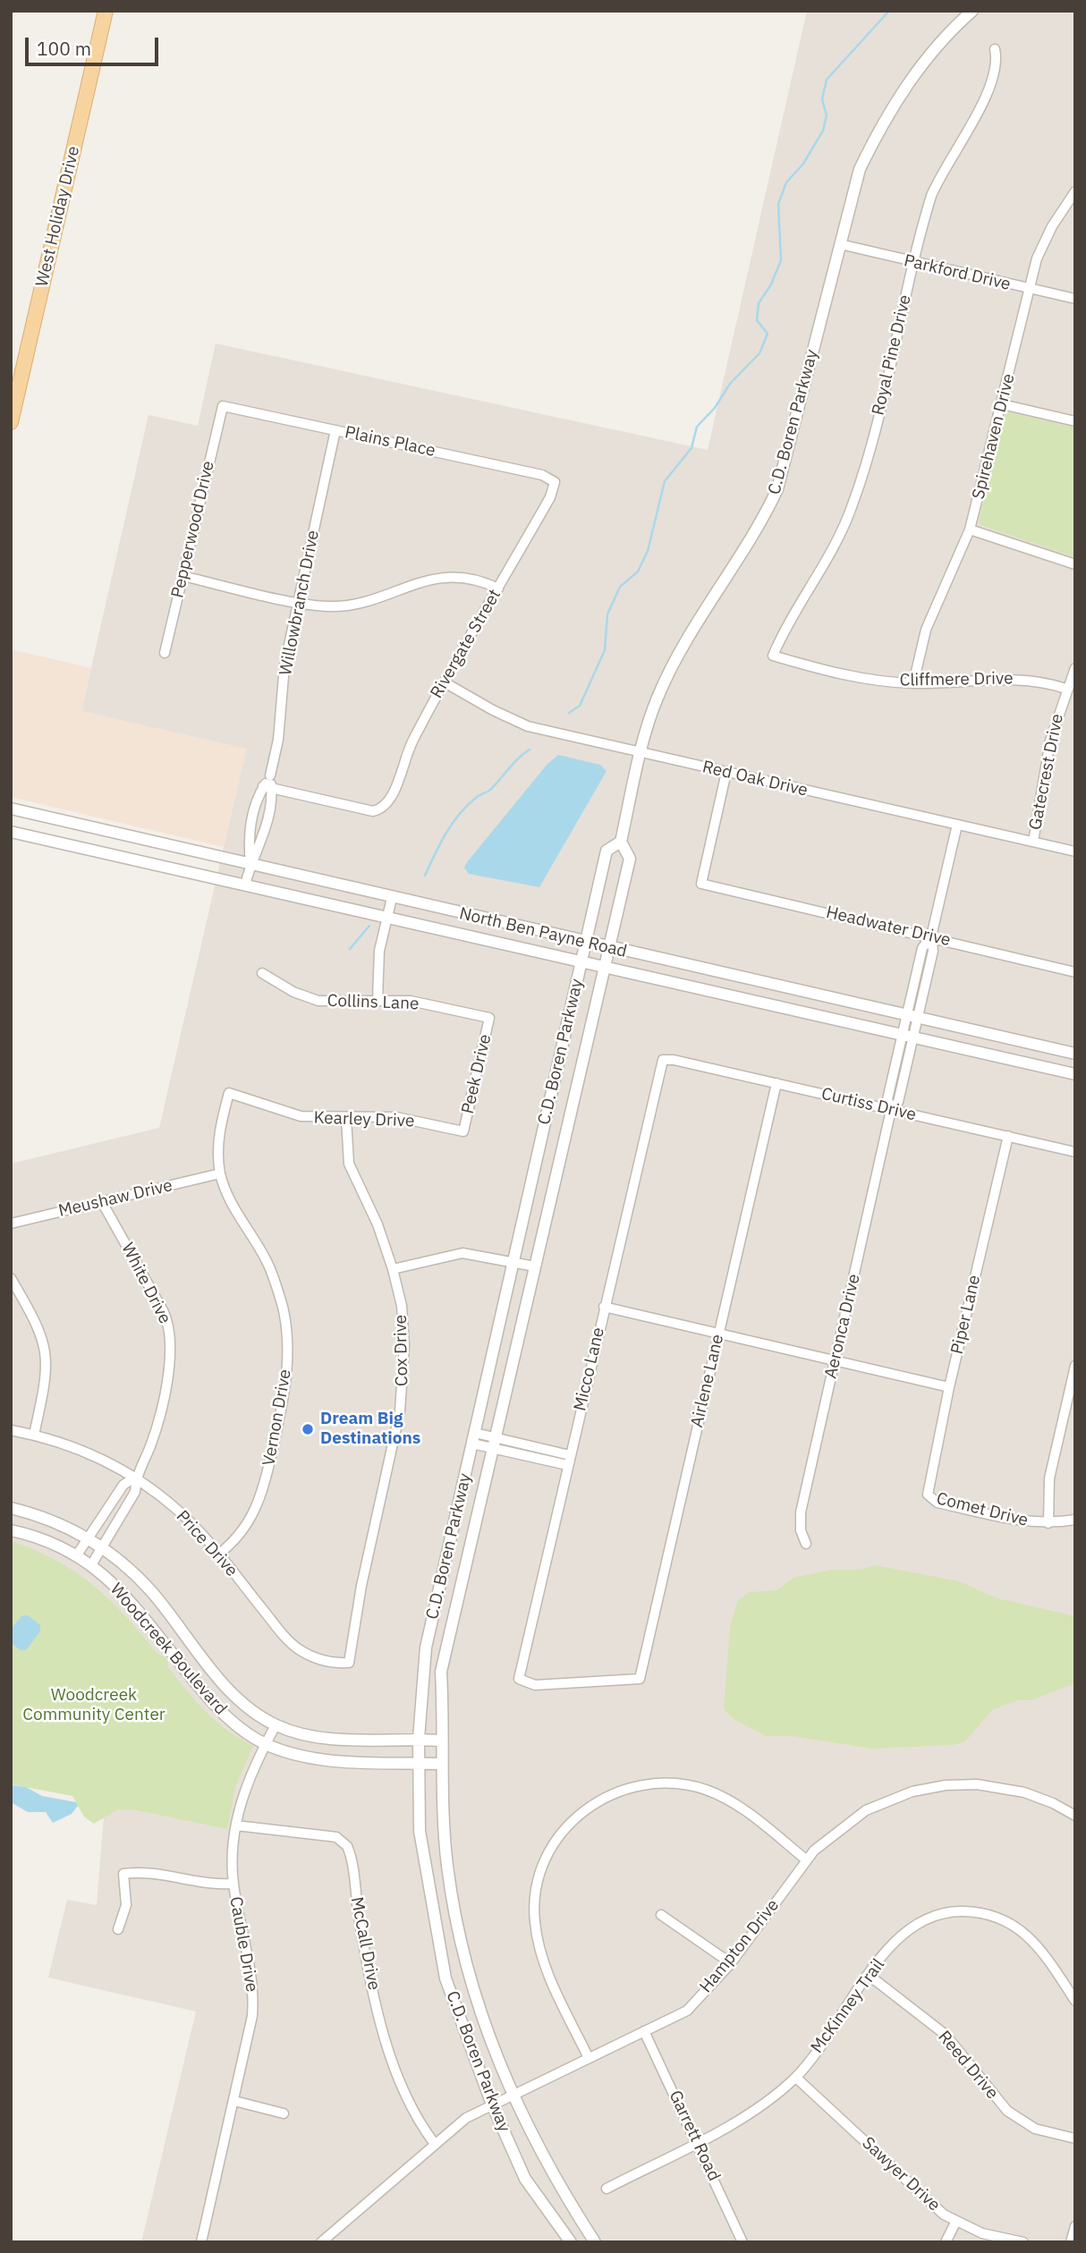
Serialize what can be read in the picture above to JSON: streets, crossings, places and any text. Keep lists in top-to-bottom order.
{
  "streets": {
    "main road": ["West Holiday Drive"],
    "street": [
      "Parkford Drive",
      "Royal Pine Drive",
      "C.D. Boren Parkway",
      "Spirehaven Drive",
      "Plains Place",
      "Pepperwood Drive",
      "Willowbranch Drive",
      "Rivergate Street",
      "Cliffmere Drive",
      "Gatecrest Drive",
      "Red Oak Drive",
      "Headwater Drive",
      "North Ben Payne Road",
      "Collins Lane",
      "Peek Drive",
      "Curtiss Drive",
      "Kearley Drive",
      "Meushaw Drive",
      "White Drive",
      "Piper Lane",
      "Aeronca Drive",
      "Cox Drive",
      "Micco Lane",
      "Airlene Lane",
      "Vernon Drive",
      "Comet Drive",
      "Price Drive",
      "Woodcreek Boulevard",
      "McCall Drive",
      "Cauble Drive",
      "Hampton Drive",
      "McKinney Trail",
      "Reed Drive",
      "Garrett Road",
      "Sawyer Drive"
    ]
  },
  "crossings": [
    ["Parkford Drive", "Royal Pine Drive"],
    ["Parkford Drive", "C.D. Boren Parkway"],
    ["Parkford Drive", "Spirehaven Drive"],
    ["Royal Pine Drive", "Cliffmere Drive"],
    ["C.D. Boren Parkway", "Red Oak Drive"],
    ["C.D. Boren Parkway", "North Ben Payne Road"],
    ["C.D. Boren Parkway", "Woodcreek Boulevard"],
    ["C.D. Boren Parkway", "Hampton Drive"],
    ["Spirehaven Drive", "Cliffmere Drive"],
    ["Plains Place", "Pepperwood Drive"],
    ["Plains Place", "Willowbranch Drive"],
    ["Plains Place", "Rivergate Street"],
    ["Willowbranch Drive", "Rivergate Street"],
    ["Willowbranch Drive", "North Ben Payne Road"],
    ["Rivergate Street", "Red Oak Drive"],
    ["Cliffmere Drive", "Gatecrest Drive"],
    ["Gatecrest Drive", "Red Oak Drive"],
    ["Red Oak Drive", "Headwater Drive"],
    ["Red Oak Drive", "Aeronca Drive"],
    ["Headwater Drive", "Aeronca Drive"],
    ["North Ben Payne Road", "Aeronca Drive"],
    ["Collins Lane", "Peek Drive"],
    ["Peek Drive", "Kearley Drive"],
    ["Curtiss Drive", "Piper Lane"],
    ["Curtiss Drive", "Aeronca Drive"],
    ["Curtiss Drive", "Micco Lane"],
    ["Curtiss Drive", "Airlene Lane"],
    ["Kearley Drive", "Cox Drive"],
    ["Kearley Drive", "Vernon Drive"],
    ["Meushaw Drive", "White Drive"],
    ["Meushaw Drive", "Vernon Drive"],
    ["White Drive", "Price Drive"],
    ["White Drive", "Woodcreek Boulevard"],
    ["Piper Lane", "Comet Drive"],
    ["Cox Drive", "Price Drive"],
    ["Micco Lane", "Airlene Lane"],
    ["Vernon Drive", "Price Drive"],
    ["Woodcreek Boulevard", "Cauble Drive"],
    ["McCall Drive", "Cauble Drive"],
    ["McCall Drive", "Hampton Drive"],
    ["Hampton Drive", "Garrett Road"],
    ["McKinney Trail", "Reed Drive"],
    ["McKinney Trail", "Garrett Road"],
    ["McKinney Trail", "Sawyer Drive"]
  ],
  "parks": ["Woodcreek Community Center"],
  "places": ["Dream Big Destinations"],
  "scale_bar": "100 m"
}
